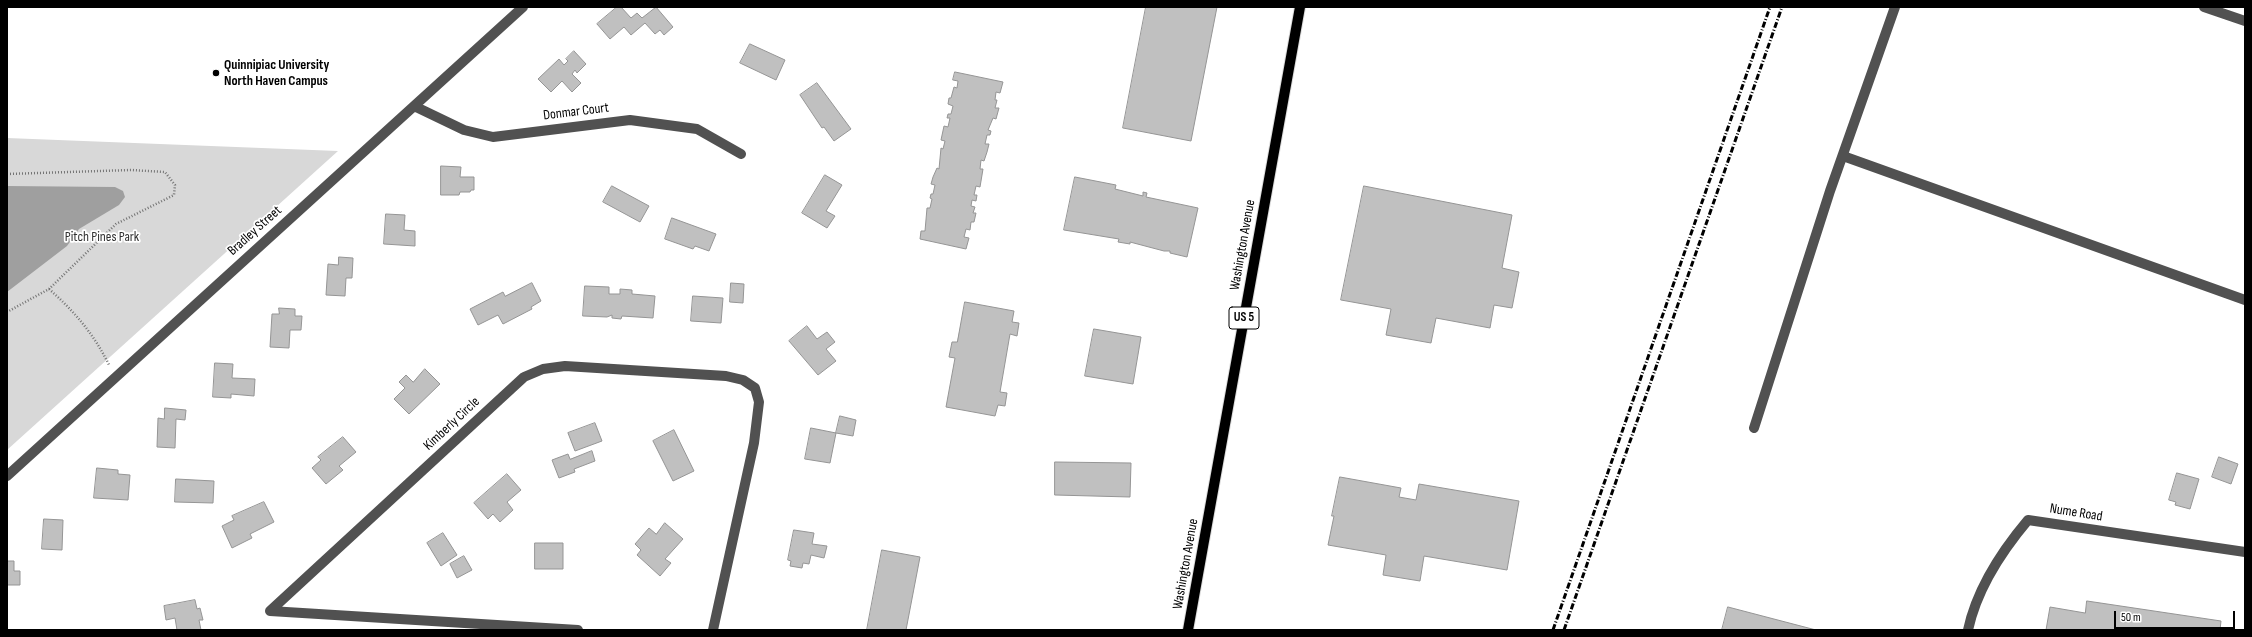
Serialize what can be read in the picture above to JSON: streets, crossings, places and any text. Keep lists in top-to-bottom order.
{
  "streets": {
    "main road": ["Washington Avenue", "US 5"],
    "street": [
      "Donmar Court",
      "Bradley Street",
      "Kimberly Circle",
      "Nume Road"
    ]
  },
  "crossings": [
    ["Donmar Court", "Bradley Street"]
  ],
  "parks": ["Pitch Pines Park"],
  "places": ["Quinnipiac University North Haven Campus"],
  "scale_bar": "50 m"
}
